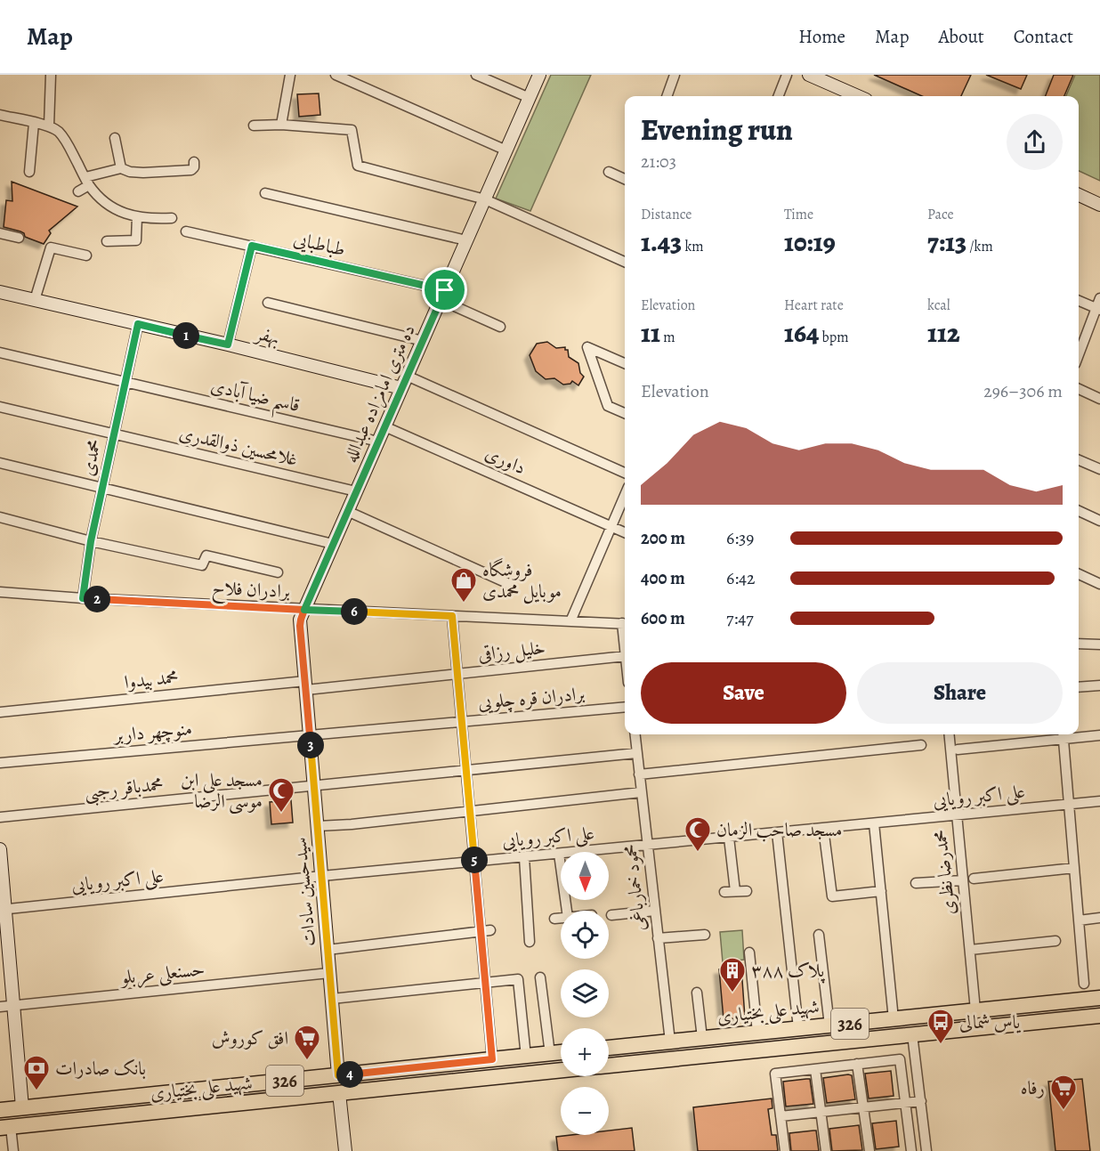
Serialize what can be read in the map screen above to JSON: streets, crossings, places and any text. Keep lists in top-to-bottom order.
{
  "streets": {
    "main road": [
      "بهفر",
      "ده متری امامزاده عبدالله",
      "سیدحسین سادات",
      "شهید علی بختیاری",
      "326"
    ],
    "street": [
      "طباطبایی",
      "قاسم ضیا آبادی",
      "غلامحسین ذوالقدری",
      "محمدی",
      "داوری",
      "برادران فلاح",
      "خلیل رزاقی",
      "محمد بیدوا",
      "برادران قره چلویی",
      "منوچهر داربر",
      "محمدباقر رجبی",
      "علی اکبر رویایی",
      "محمدرضا نظری",
      "محمود خمارباغی",
      "حسنعلی عربلو"
    ]
  },
  "crossings": [
    ["طباطبایی", "ده متری امامزاده عبدالله"],
    ["بهفر", "ده متری امامزاده عبدالله"],
    ["بهفر", "محمدی"],
    ["ده متری امامزاده عبدالله", "قاسم ضیا آبادی"],
    ["ده متری امامزاده عبدالله", "غلامحسین ذوالقدری"],
    ["ده متری امامزاده عبدالله", "داوری"],
    ["ده متری امامزاده عبدالله", "برادران فلاح"],
    ["ده متری امامزاده عبدالله", "سیدحسین سادات"],
    ["قاسم ضیا آبادی", "محمدی"],
    ["غلامحسین ذوالقدری", "محمدی"],
    ["محمدی", "برادران فلاح"],
    ["برادران فلاح", "سیدحسین سادات"],
    ["خلیل رزاقی", "محمد بیدوا"],
    ["خلیل رزاقی", "سیدحسین سادات"],
    ["محمد بیدوا", "سیدحسین سادات"],
    ["برادران قره چلویی", "منوچهر داربر"],
    ["برادران قره چلویی", "سیدحسین سادات"],
    ["منوچهر داربر", "سیدحسین سادات"],
    ["محمدباقر رجبی", "محمود خمارباغی"],
    ["محمدباقر رجبی", "سیدحسین سادات"],
    ["علی اکبر رویایی", "محمدرضا نظری"],
    ["علی اکبر رویایی", "محمود خمارباغی"],
    ["علی اکبر رویایی", "سیدحسین سادات"],
    ["محمدرضا نظری", "شهید علی بختیاری"],
    ["محمود خمارباغی", "شهید علی بختیاری"],
    ["سیدحسین سادات", "حسنعلی عربلو"],
    ["سیدحسین سادات", "شهید علی بختیاری"]
  ],
  "places": {
    "shop": ["فروشگاه موبایل محمدی"],
    "mosque": ["مسجد علی ابن موسی الرضا", "مسجد صاحب الزمان"],
    "building": ["پلاک ۳۸۸"],
    "bus stop": ["یاس شمالی"],
    "supermarket": ["افق کوروش", "رفاه"],
    "bank": ["بانک صادرات"]
  },
  "north": "bottom",
  "page": {
    "header": "Map",
    "nav": [
      "Home",
      "Map",
      "About",
      "Contact"
    ],
    "heading": ["Evening run", "21:03"],
    "stats": [
      ["Distance", "1.43 km"],
      ["Time", "10:19"],
      ["Pace", "7:13 /km"],
      ["Elevation", "11 m"],
      ["Heart rate", "164 bpm"],
      ["kcal", "112"]
    ],
    "pins": [
      "1",
      "2",
      "6",
      "3",
      "5",
      "4"
    ],
    "chart": ["Elevation", "296–306 m"],
    "list": [
      {
        "name": "200 m",
        "note": "6:39"
      },
      {
        "name": "400 m",
        "note": "6:42"
      },
      {
        "name": "600 m",
        "note": "7:47"
      }
    ],
    "buttons": ["Save", "Share"],
    "map_buttons": ["+", "−"]
  }
}
